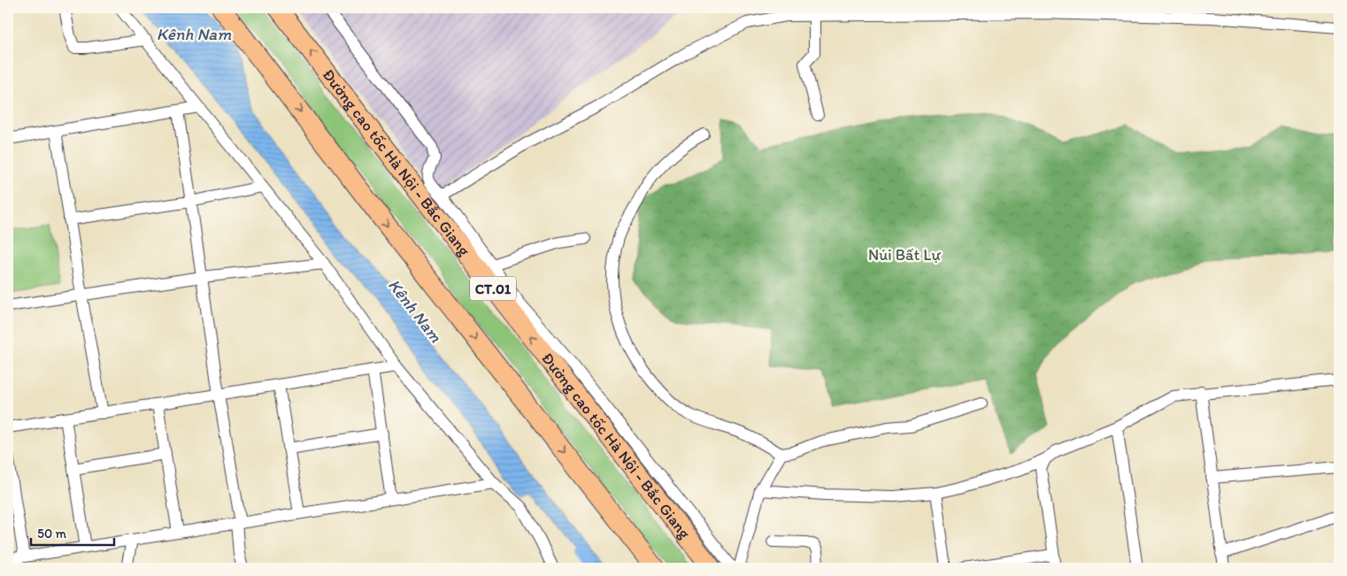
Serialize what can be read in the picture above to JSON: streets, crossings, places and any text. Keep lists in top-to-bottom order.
{
  "streets": {
    "highway": ["Đường cao tốc Hà Nội - Bắc Giang", "CT.01"]
  },
  "water": ["Kênh Nam"],
  "parks": ["Núi Bất Lự"],
  "scale_bar": "50 m"
}
